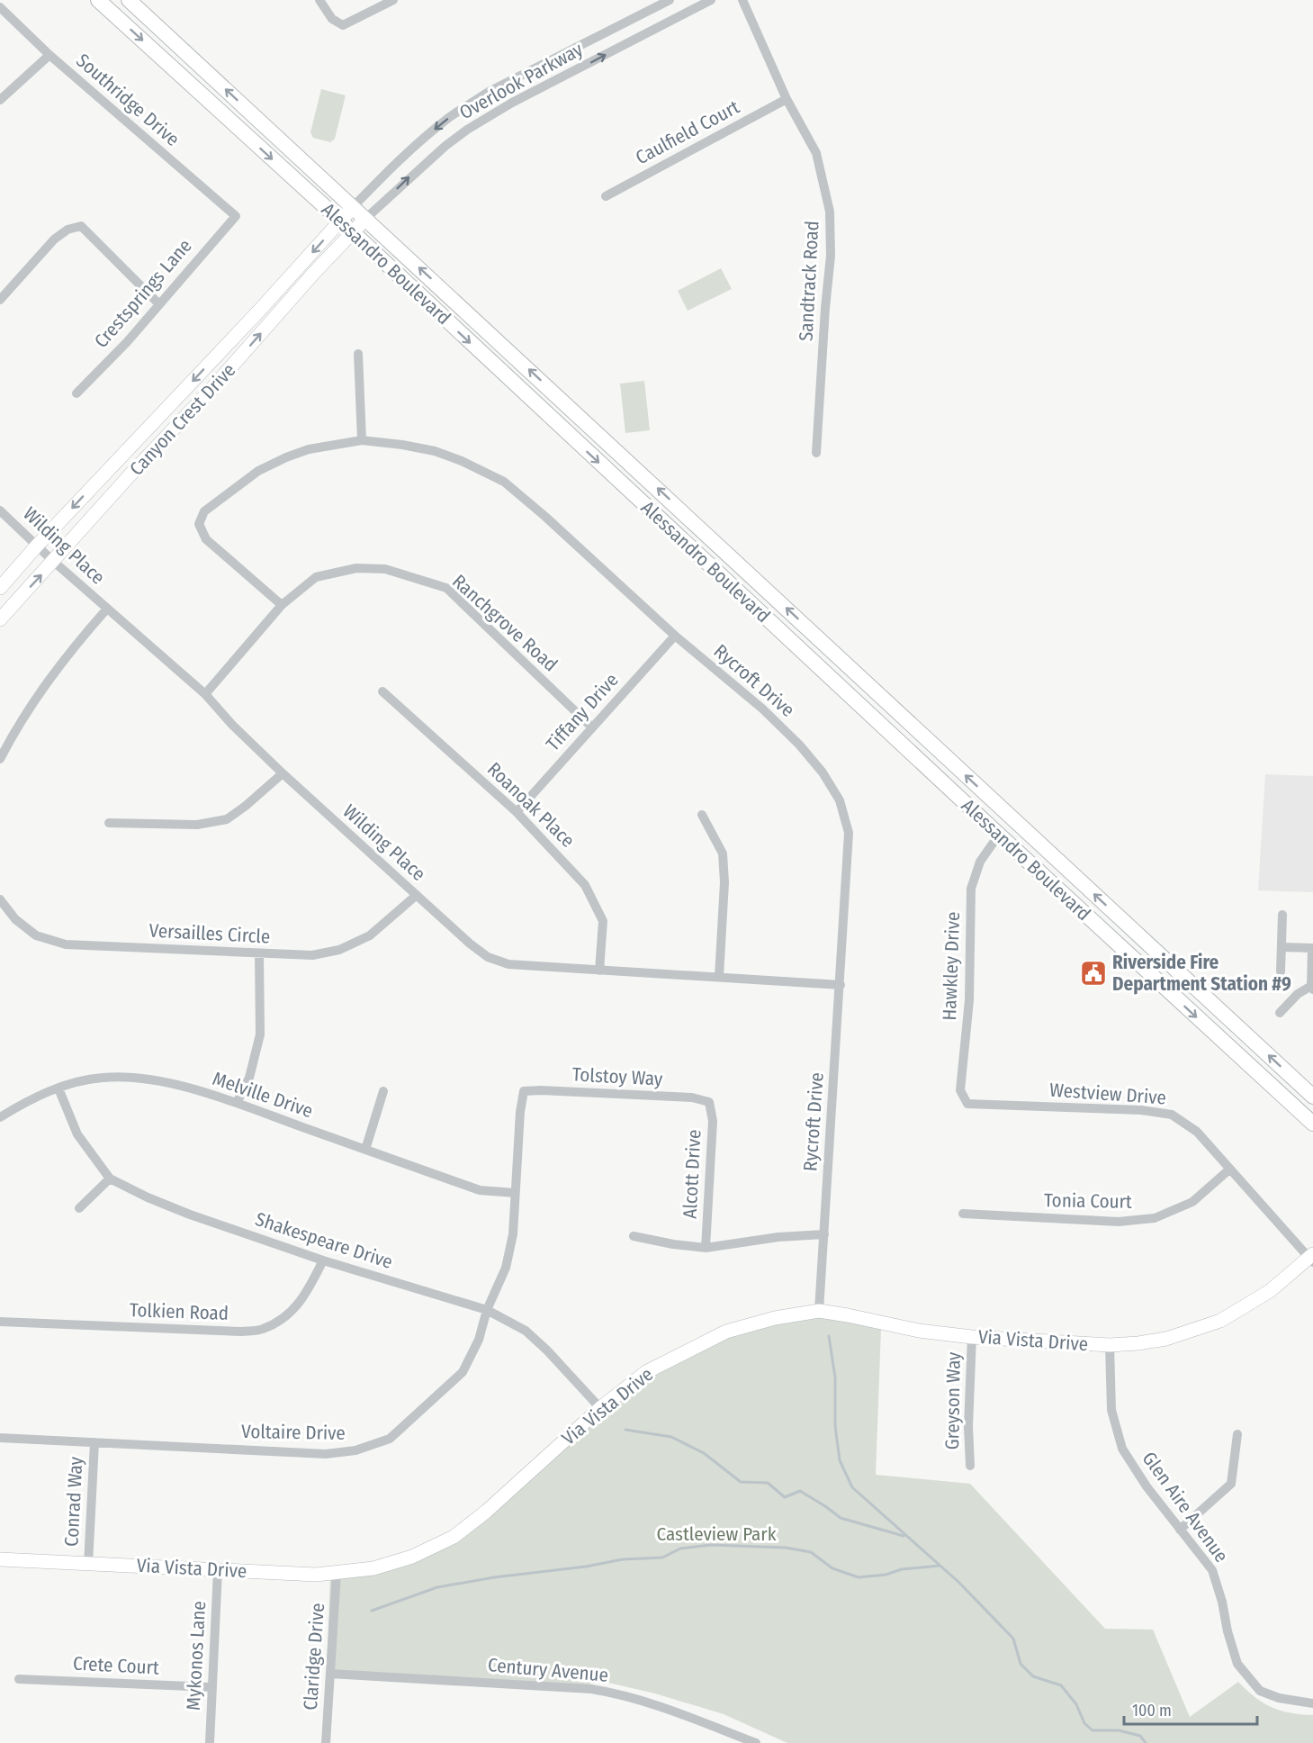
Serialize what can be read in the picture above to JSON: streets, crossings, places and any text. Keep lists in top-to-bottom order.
{
  "streets": {
    "main road": ["Alessandro Boulevard"],
    "street": [
      "Overlook Parkway",
      "Southridge Drive",
      "Caulfield Court",
      "Sandtrack Road",
      "Crestsprings Lane",
      "Canyon Crest Drive",
      "Wilding Place",
      "Ranchgrove Road",
      "Rycroft Drive",
      "Tiffany Drive",
      "Roanoak Place",
      "Versailles Circle",
      "Hawkley Drive",
      "Tolstoy Way",
      "Westview Drive",
      "Melville Drive",
      "Alcott Drive",
      "Tonia Court",
      "Shakespeare Drive",
      "Tolkien Road",
      "Via Vista Drive",
      "Greyson Way",
      "Voltaire Drive",
      "Conrad Way",
      "Glen Aire Avenue",
      "Mykonos Lane",
      "Claridge Drive",
      "Crete Court",
      "Century Avenue"
    ]
  },
  "crossings": [
    ["Overlook Parkway", "Alessandro Boulevard"],
    ["Overlook Parkway", "Canyon Crest Drive"],
    ["Southridge Drive", "Crestsprings Lane"],
    ["Caulfield Court", "Sandtrack Road"],
    ["Alessandro Boulevard", "Canyon Crest Drive"],
    ["Alessandro Boulevard", "Hawkley Drive"],
    ["Canyon Crest Drive", "Wilding Place"],
    ["Wilding Place", "Ranchgrove Road"],
    ["Wilding Place", "Rycroft Drive"],
    ["Wilding Place", "Roanoak Place"],
    ["Wilding Place", "Versailles Circle"],
    ["Ranchgrove Road", "Rycroft Drive"],
    ["Ranchgrove Road", "Tiffany Drive"],
    ["Rycroft Drive", "Tiffany Drive"],
    ["Rycroft Drive", "Via Vista Drive"],
    ["Tiffany Drive", "Roanoak Place"],
    ["Hawkley Drive", "Westview Drive"],
    ["Tolstoy Way", "Alcott Drive"],
    ["Tolstoy Way", "Voltaire Drive"],
    ["Westview Drive", "Tonia Court"],
    ["Westview Drive", "Via Vista Drive"],
    ["Melville Drive", "Shakespeare Drive"],
    ["Melville Drive", "Voltaire Drive"],
    ["Shakespeare Drive", "Tolkien Road"],
    ["Shakespeare Drive", "Via Vista Drive"],
    ["Shakespeare Drive", "Voltaire Drive"],
    ["Via Vista Drive", "Greyson Way"],
    ["Via Vista Drive", "Conrad Way"],
    ["Via Vista Drive", "Glen Aire Avenue"],
    ["Via Vista Drive", "Mykonos Lane"],
    ["Via Vista Drive", "Claridge Drive"],
    ["Voltaire Drive", "Conrad Way"],
    ["Mykonos Lane", "Crete Court"],
    ["Claridge Drive", "Century Avenue"]
  ],
  "parks": ["Castleview Park"],
  "places": {
    "public building": ["Riverside Fire Department Station #9"]
  },
  "scale_bar": "100 m"
}
